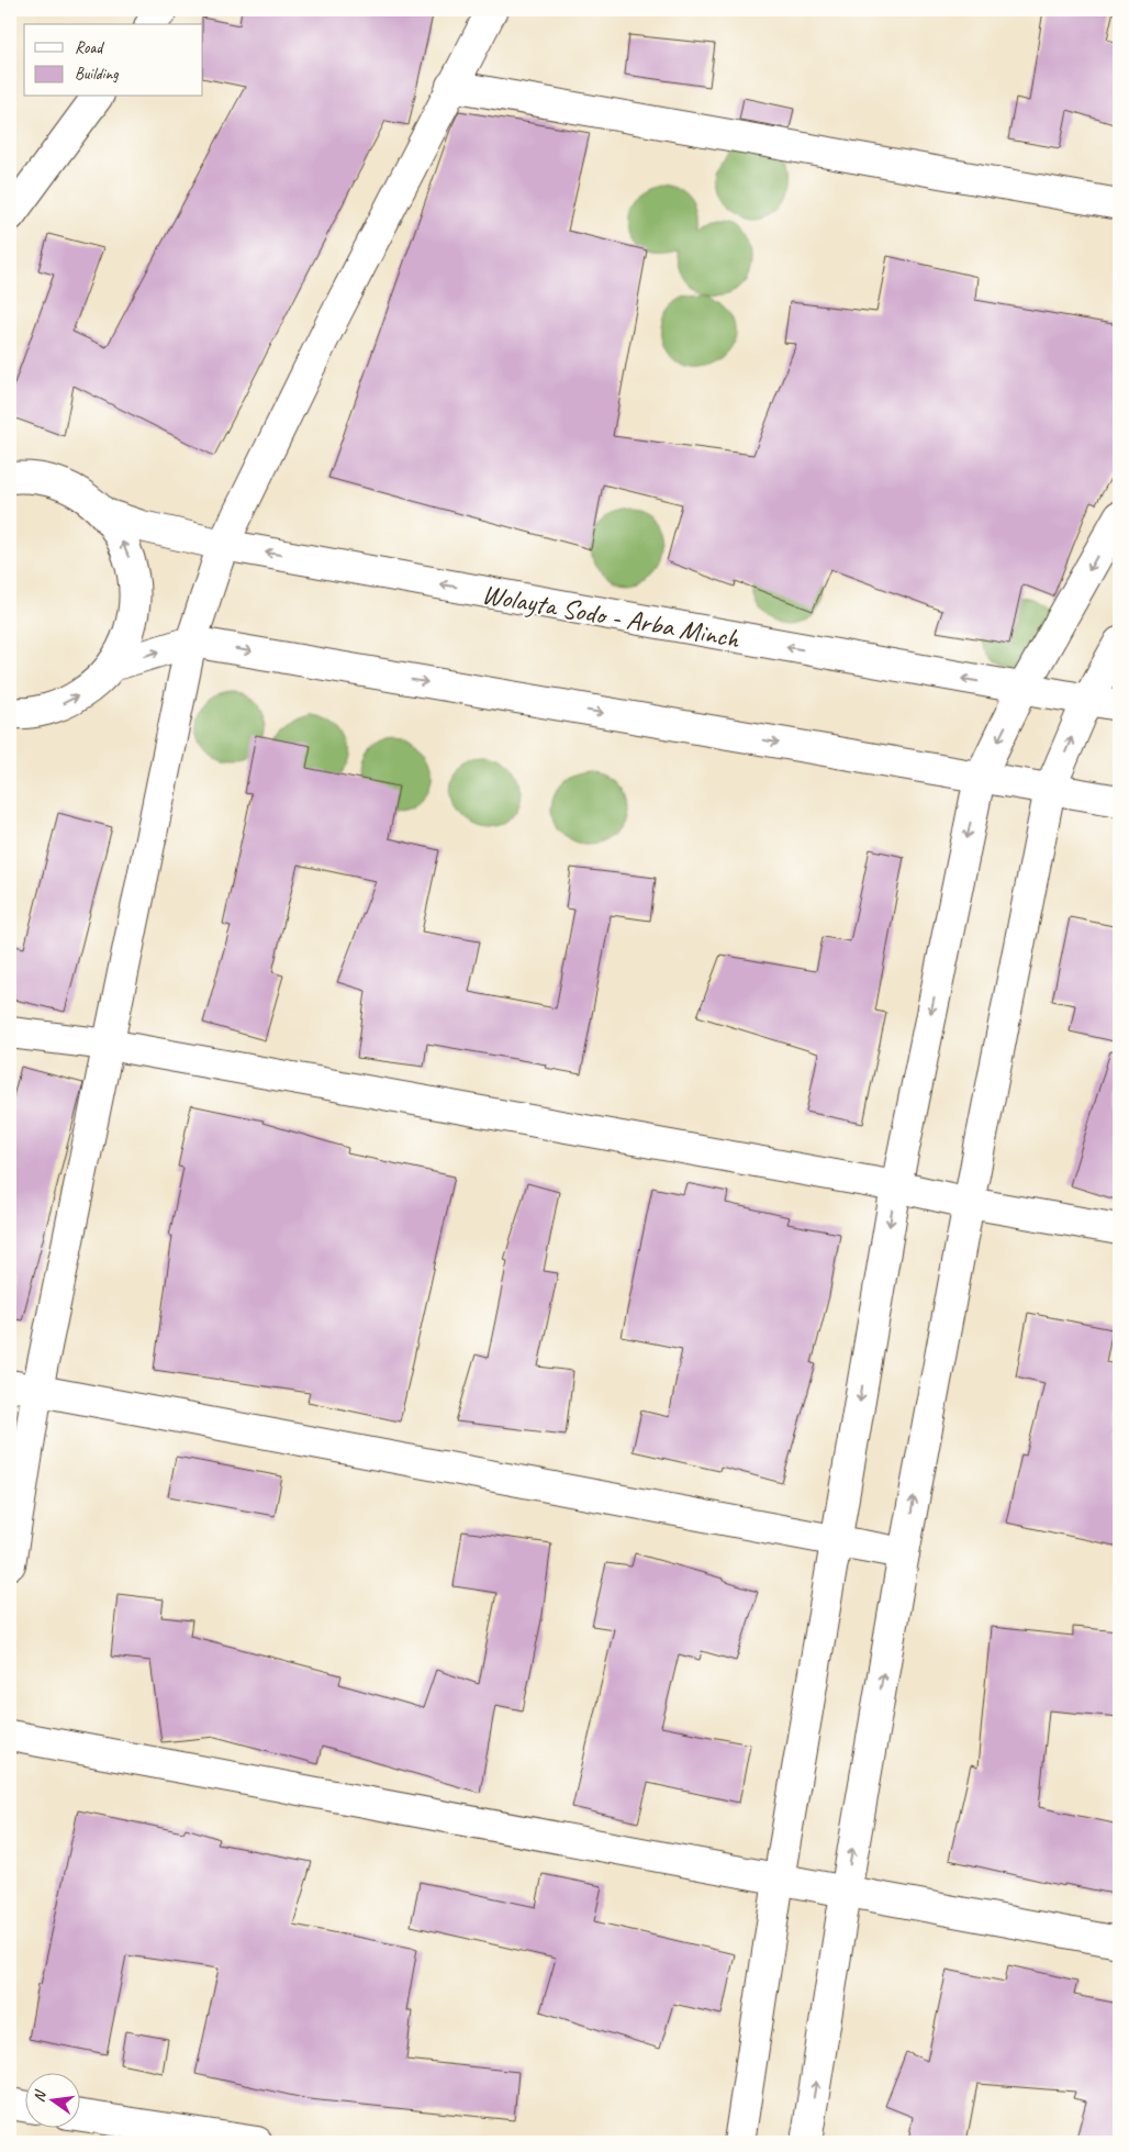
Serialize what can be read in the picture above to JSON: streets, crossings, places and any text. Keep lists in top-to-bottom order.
{
  "streets": {
    "main road": ["Wolayta Sodo - Arba Minch"]
  },
  "legend": ["Road", "Building"],
  "north": "left"
}
